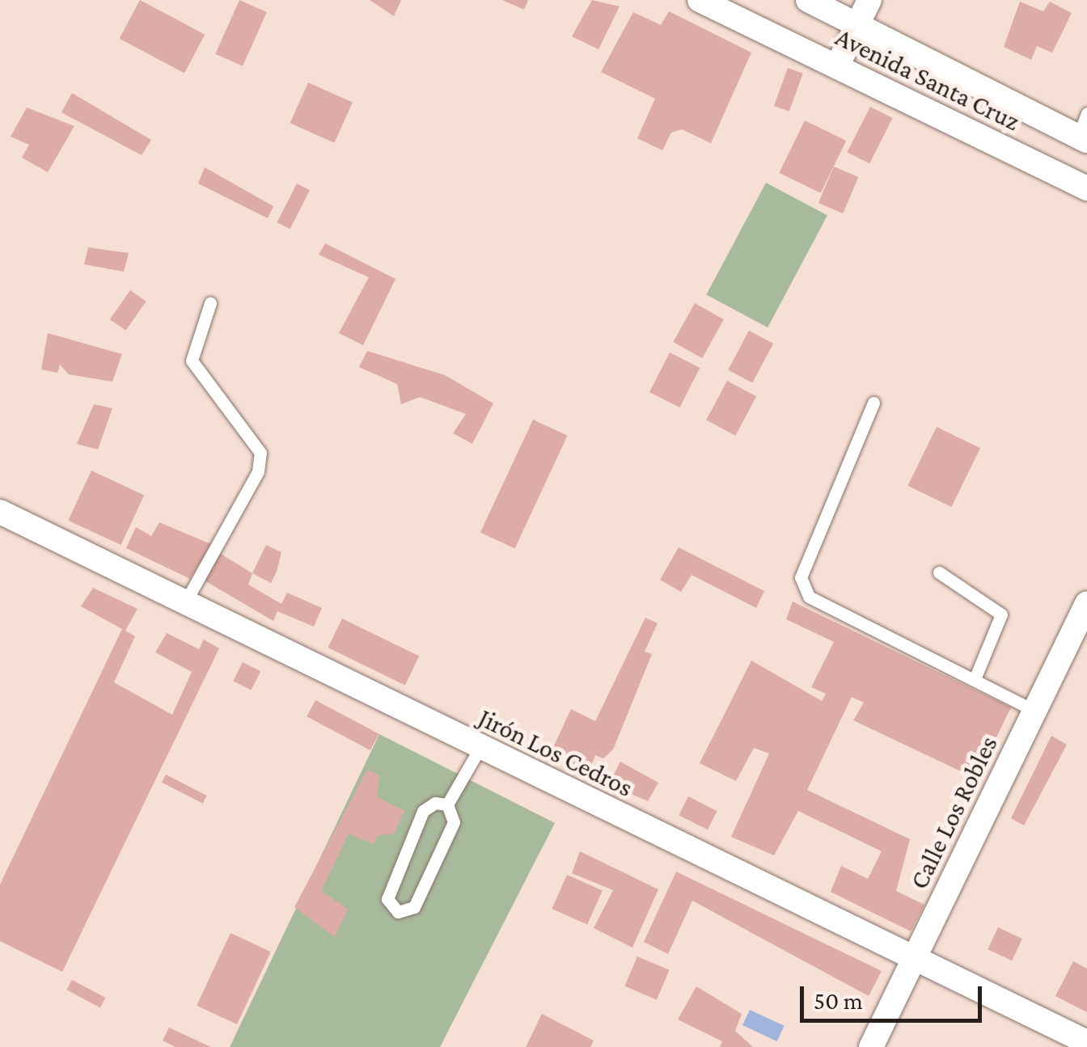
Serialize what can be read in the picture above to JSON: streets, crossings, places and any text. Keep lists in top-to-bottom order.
{
  "streets": {
    "street": ["Avenida Santa Cruz", "Jirón Los Cedros", "Calle Los Robles"]
  },
  "crossings": [
    ["Jirón Los Cedros", "Calle Los Robles"]
  ],
  "scale_bar": "50 m"
}
